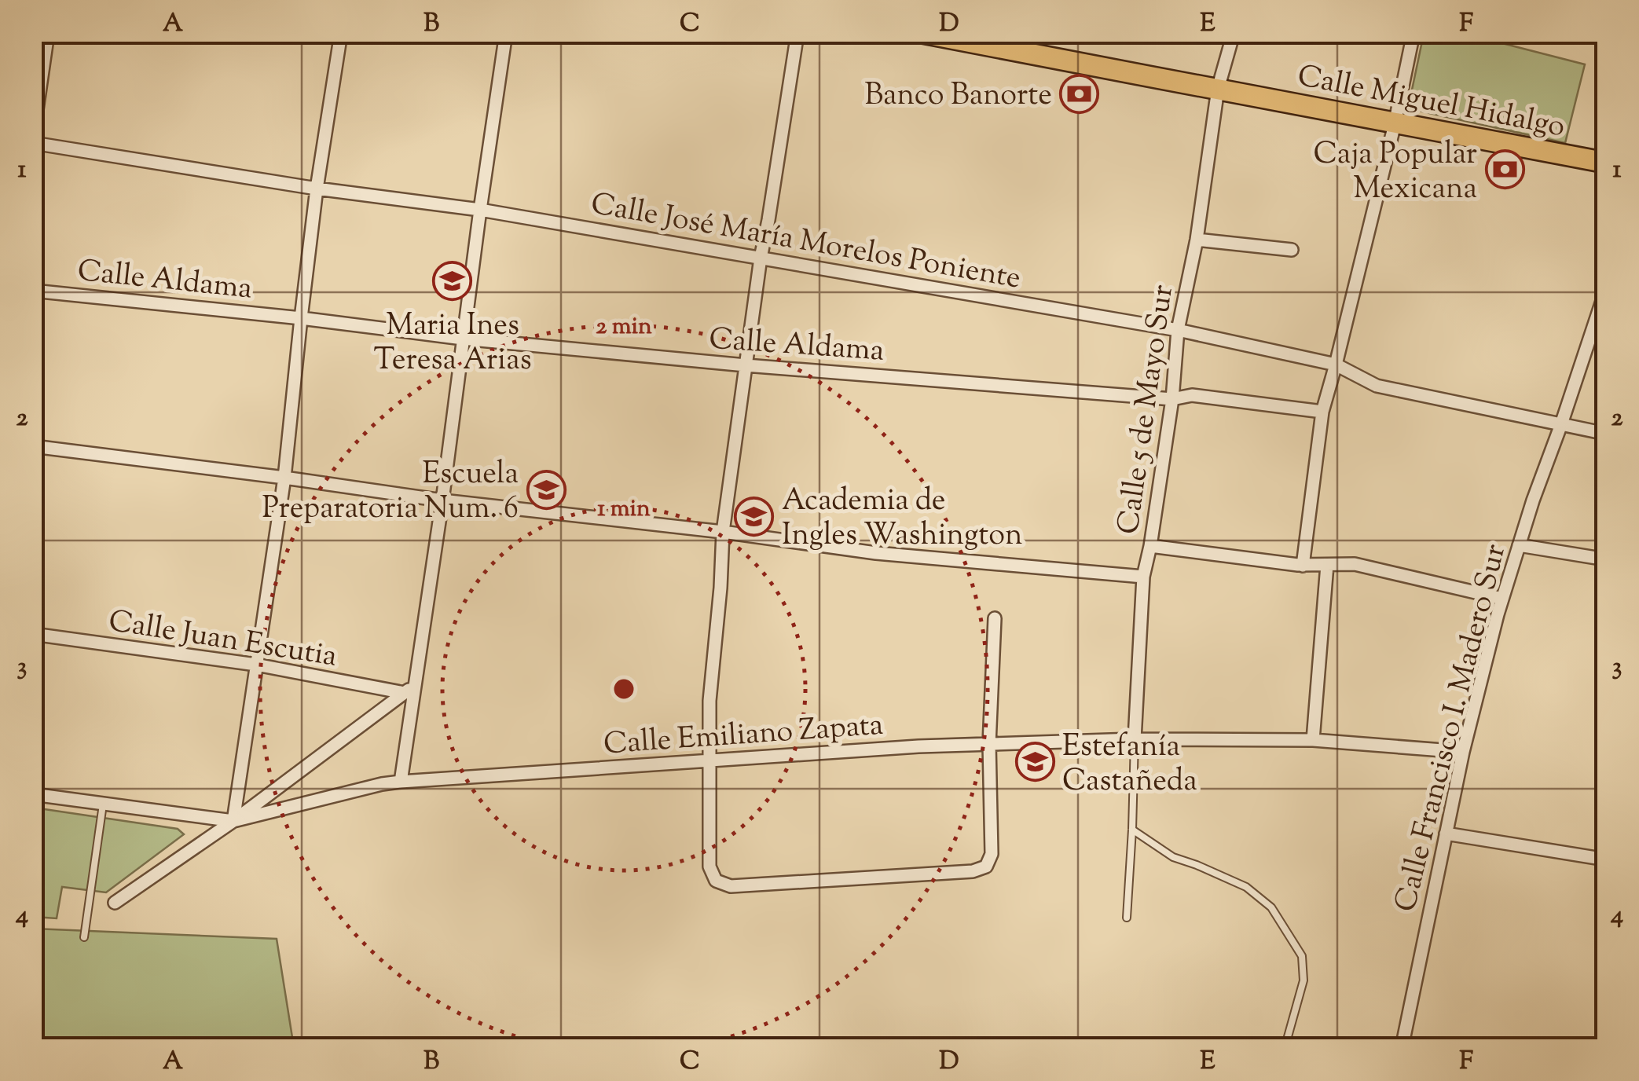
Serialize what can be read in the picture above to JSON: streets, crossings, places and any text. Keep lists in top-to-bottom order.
{
  "streets": {
    "main road": ["Calle Miguel Hidalgo"],
    "street": [
      "Calle José María Morelos Poniente",
      "Calle Aldama",
      "Calle 5 de Mayo Sur",
      "Calle Juan Escutia",
      "Calle Francisco I. Madero Sur",
      "Calle Emiliano Zapata"
    ]
  },
  "crossings": [
    ["Calle Miguel Hidalgo", "Calle 5 de Mayo Sur"],
    ["Calle José María Morelos Poniente", "Calle 5 de Mayo Sur"],
    ["Calle José María Morelos Poniente", "Calle Francisco I. Madero Sur"],
    ["Calle Aldama", "Calle 5 de Mayo Sur"],
    ["Calle 5 de Mayo Sur", "Calle Emiliano Zapata"],
    ["Calle Francisco I. Madero Sur", "Calle Emiliano Zapata"]
  ],
  "places": {
    "bank": ["Banco Banorte", "Caja Popular Mexicana"],
    "school or university": [
      "Maria Ines Teresa Arias",
      "Escuela Preparatoria Num. 6",
      "Academia de Ingles Washington",
      "Estefanía Castañeda"
    ]
  },
  "grid": {
    "columns": [
      "A",
      "B",
      "C",
      "D",
      "E",
      "F"
    ],
    "rows": [
      "1",
      "2",
      "3",
      "4"
    ]
  },
  "rings": ["2 min", "1 min"]
}
